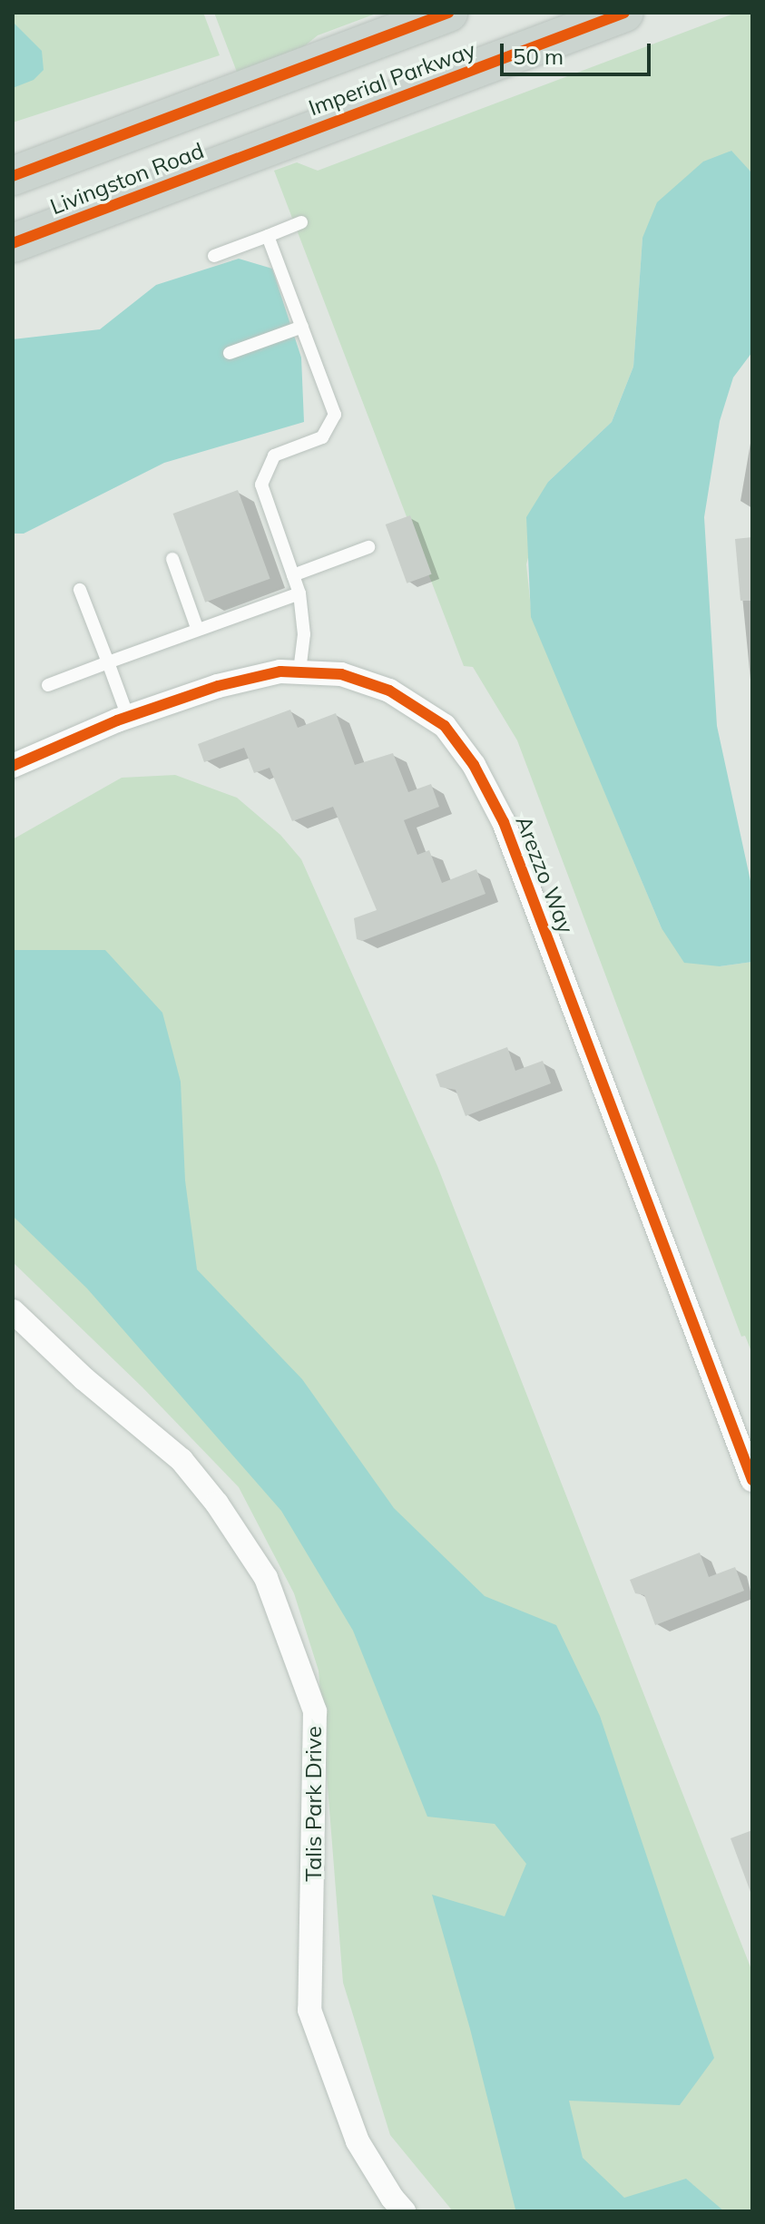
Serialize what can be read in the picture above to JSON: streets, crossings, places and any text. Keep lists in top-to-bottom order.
{
  "streets": {
    "main road": ["Imperial Parkway", "Livingston Road"],
    "street": ["Arezzo Way", "Talis Park Drive"]
  },
  "crossings": [
    ["Imperial Parkway", "Livingston Road"]
  ],
  "scale_bar": "50 m"
}
